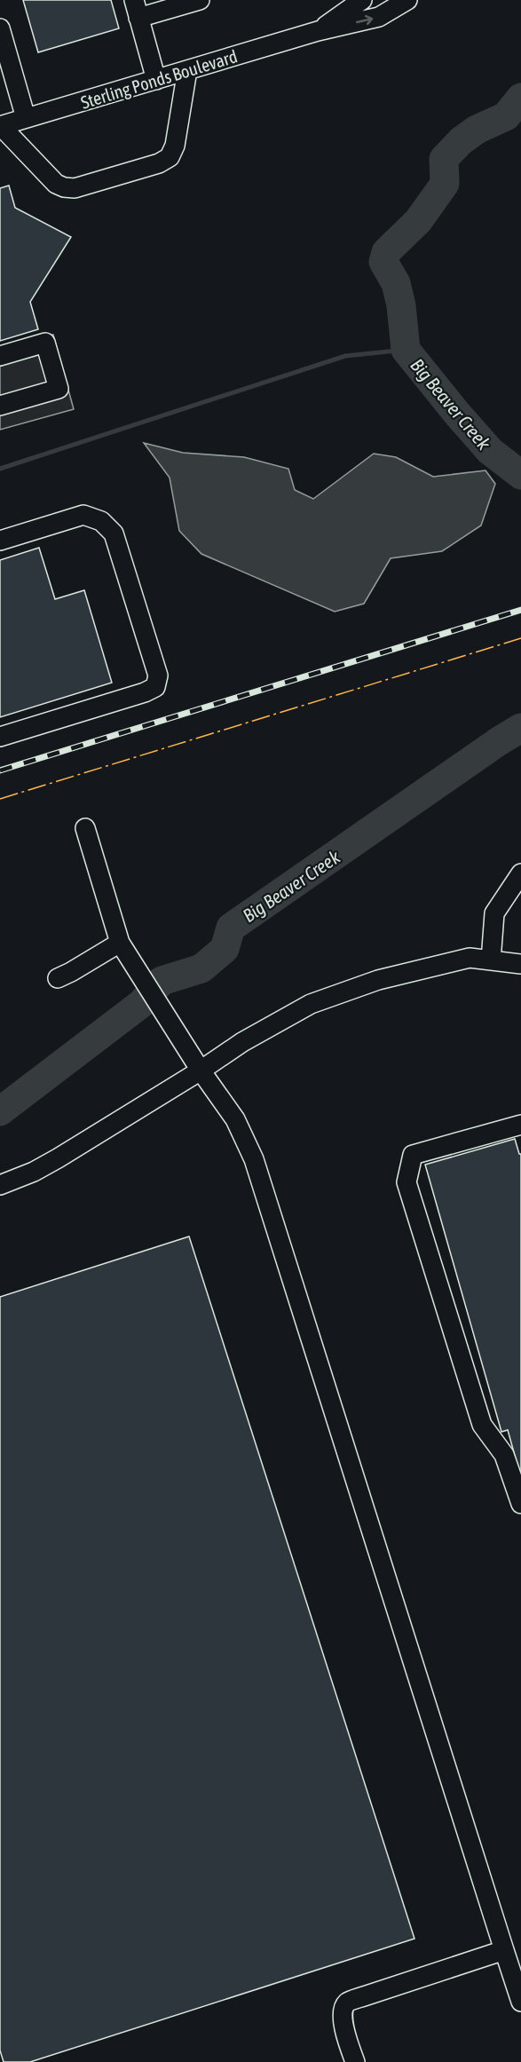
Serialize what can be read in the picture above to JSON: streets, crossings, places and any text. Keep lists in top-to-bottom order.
{
  "streets": {
    "street": ["Sterling Ponds Boulevard"]
  },
  "water": ["Big Beaver Creek"]
}
